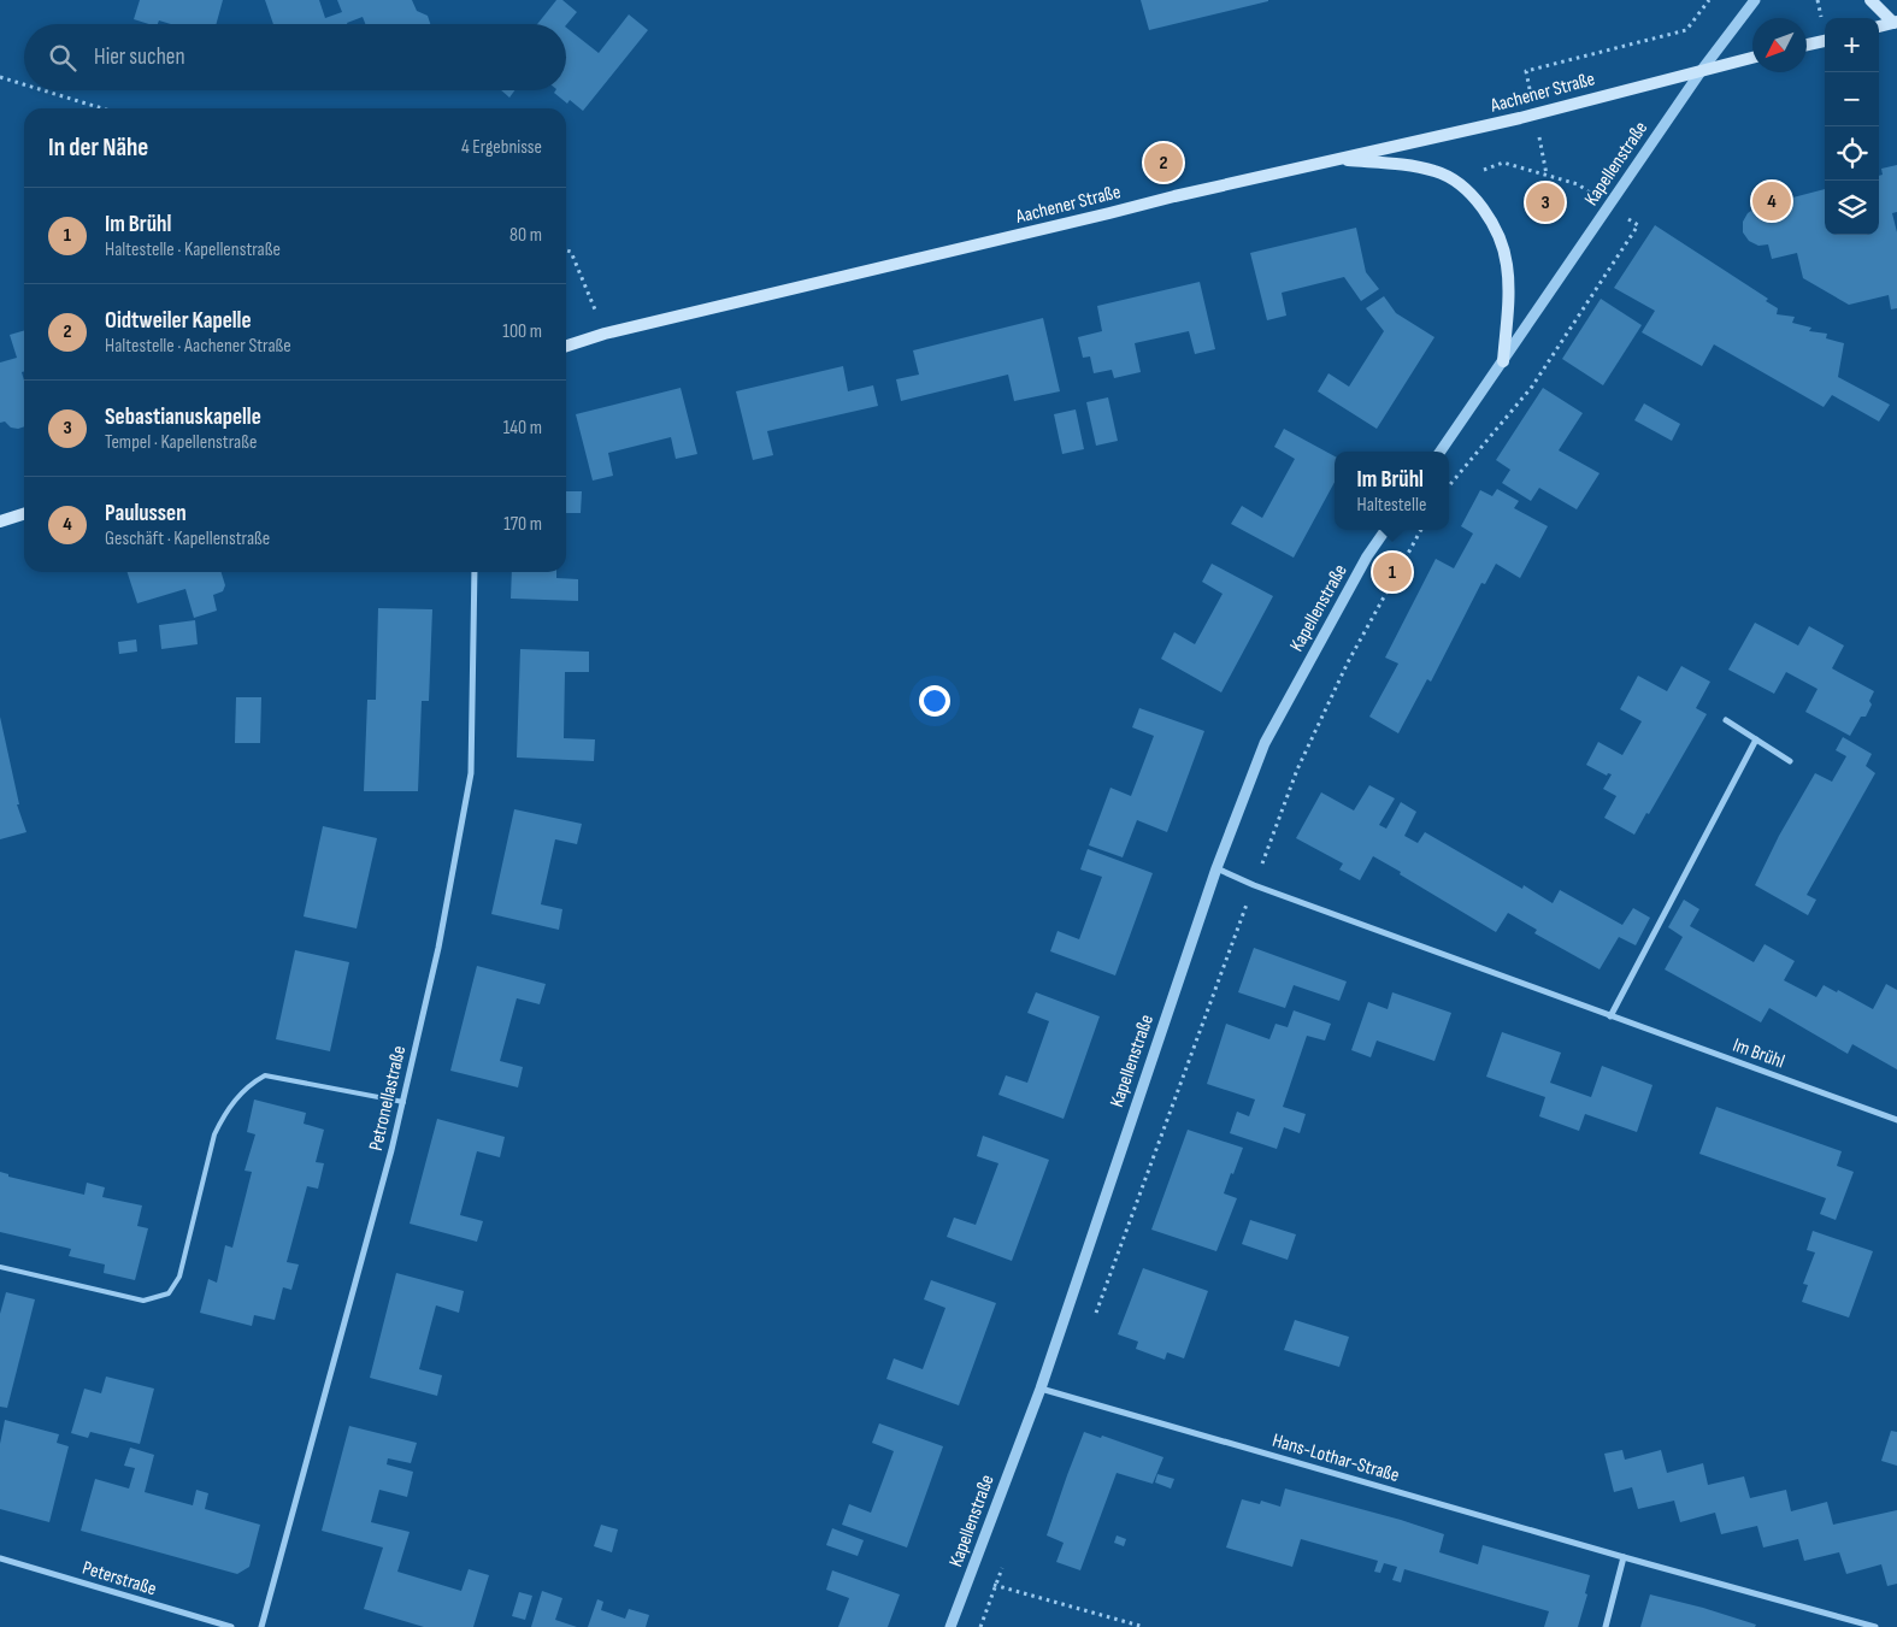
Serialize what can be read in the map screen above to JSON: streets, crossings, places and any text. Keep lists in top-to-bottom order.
{
  "streets": {
    "main road": ["Aachener Straße"],
    "street": [
      "Kapellenstraße",
      "Im Brühl",
      "Petronellastraße",
      "Hans-Lothar-Straße",
      "Peterstraße"
    ]
  },
  "crossings": [
    ["Aachener Straße", "Kapellenstraße"],
    ["Kapellenstraße", "Im Brühl"],
    ["Kapellenstraße", "Hans-Lothar-Straße"]
  ],
  "north": "bottom left",
  "page": {
    "map_buttons": ["+", "−"],
    "search": "Hier suchen",
    "heading": ["In der Nähe", "4 Ergebnisse"],
    "pins": [
      "2",
      "4",
      "3",
      "1"
    ],
    "list": [
      {
        "mark": "1",
        "name": "Im Brühl",
        "note": "Haltestelle · Kapellenstraße",
        "value": "80 m"
      },
      {
        "mark": "2",
        "name": "Oidtweiler Kapelle",
        "note": "Haltestelle · Aachener Straße",
        "value": "100 m"
      },
      {
        "mark": "3",
        "name": "Sebastianuskapelle",
        "note": "Tempel · Kapellenstraße",
        "value": "140 m"
      },
      {
        "mark": "4",
        "name": "Paulussen",
        "note": "Geschäft · Kapellenstraße",
        "value": "170 m"
      }
    ],
    "popup": ["Im Brühl", "Haltestelle"]
  }
}
